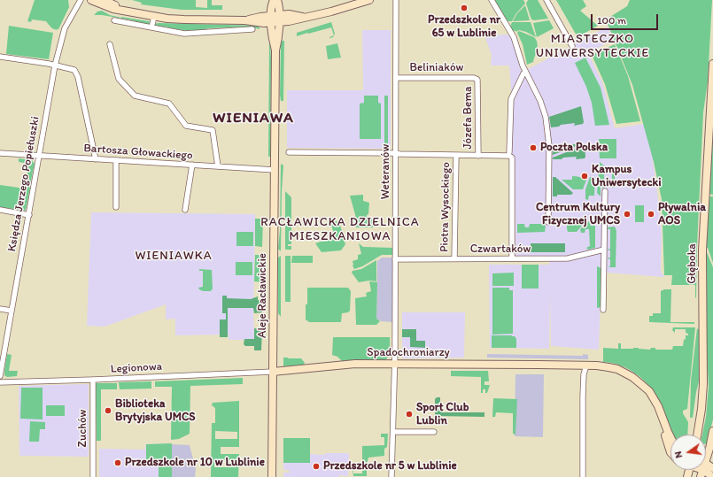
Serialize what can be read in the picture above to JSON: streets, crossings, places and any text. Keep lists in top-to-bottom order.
{
  "streets": {
    "street": [
      "Beliniaków",
      "Józefa Bema",
      "Bartosza Głowackiego",
      "Weteranów",
      "Księdza Jerzego Popiełuszki",
      "Piotra Wysockiego",
      "Czwartaków",
      "Głęboka",
      "Aleje Racławickie",
      "Spadochroniarzy",
      "Legionowa",
      "Zuchów"
    ]
  },
  "crossings": [
    ["Beliniaków", "Józefa Bema"],
    ["Beliniaków", "Weteranów"],
    ["Bartosza Głowackiego", "Księdza Jerzego Popiełuszki"],
    ["Bartosza Głowackiego", "Aleje Racławickie"],
    ["Weteranów", "Czwartaków"],
    ["Weteranów", "Spadochroniarzy"],
    ["Piotra Wysockiego", "Czwartaków"],
    ["Aleje Racławickie", "Spadochroniarzy"],
    ["Aleje Racławickie", "Legionowa"],
    ["Spadochroniarzy", "Legionowa"],
    ["Legionowa", "Zuchów"]
  ],
  "districts": [
    "MIASTECZKO UNIWERSYTECKIE",
    "WIENIAWA",
    "RACŁAWICKA DZIELNICA MIESZKANIOWA",
    "WIENIAWKA"
  ],
  "places": [
    "Przedszkole nr 65 w Lublinie",
    "Poczta Polska",
    "Kampus Uniwersytecki",
    "Centrum Kultury Fizycznej UMCS",
    "Pływalnia AOS",
    "Biblioteka Brytyjska UMCS",
    "Sport Club Lublin",
    "Przedszkole nr 10 w Lublinie",
    "Przedszkole nr 5 w Lublinie"
  ],
  "scale_bar": "100 m",
  "north": "left"
}
